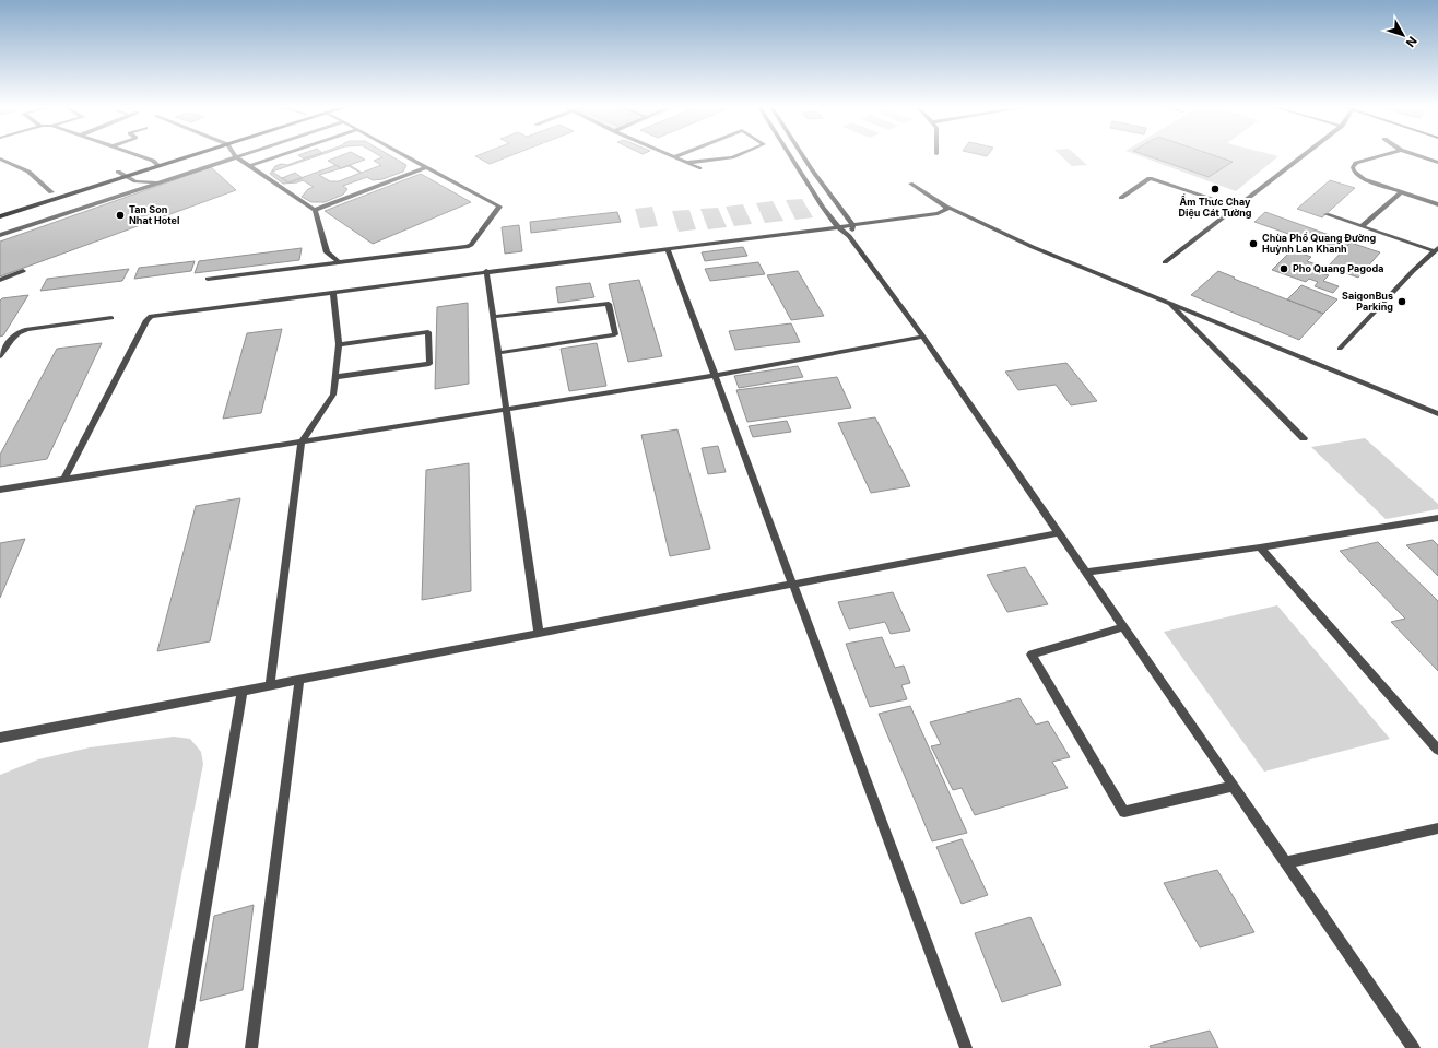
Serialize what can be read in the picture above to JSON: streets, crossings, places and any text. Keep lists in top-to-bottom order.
{
  "places": [
    "Ẩm Thực Chay Diệu Cát Tường",
    "Tan Son Nhat Hotel",
    "Chùa Phổ Quang Đường Huỳnh Lan Khanh",
    "Pho Quang Pagoda",
    "SaigonBus Parking"
  ],
  "north": "bottom right"
}
